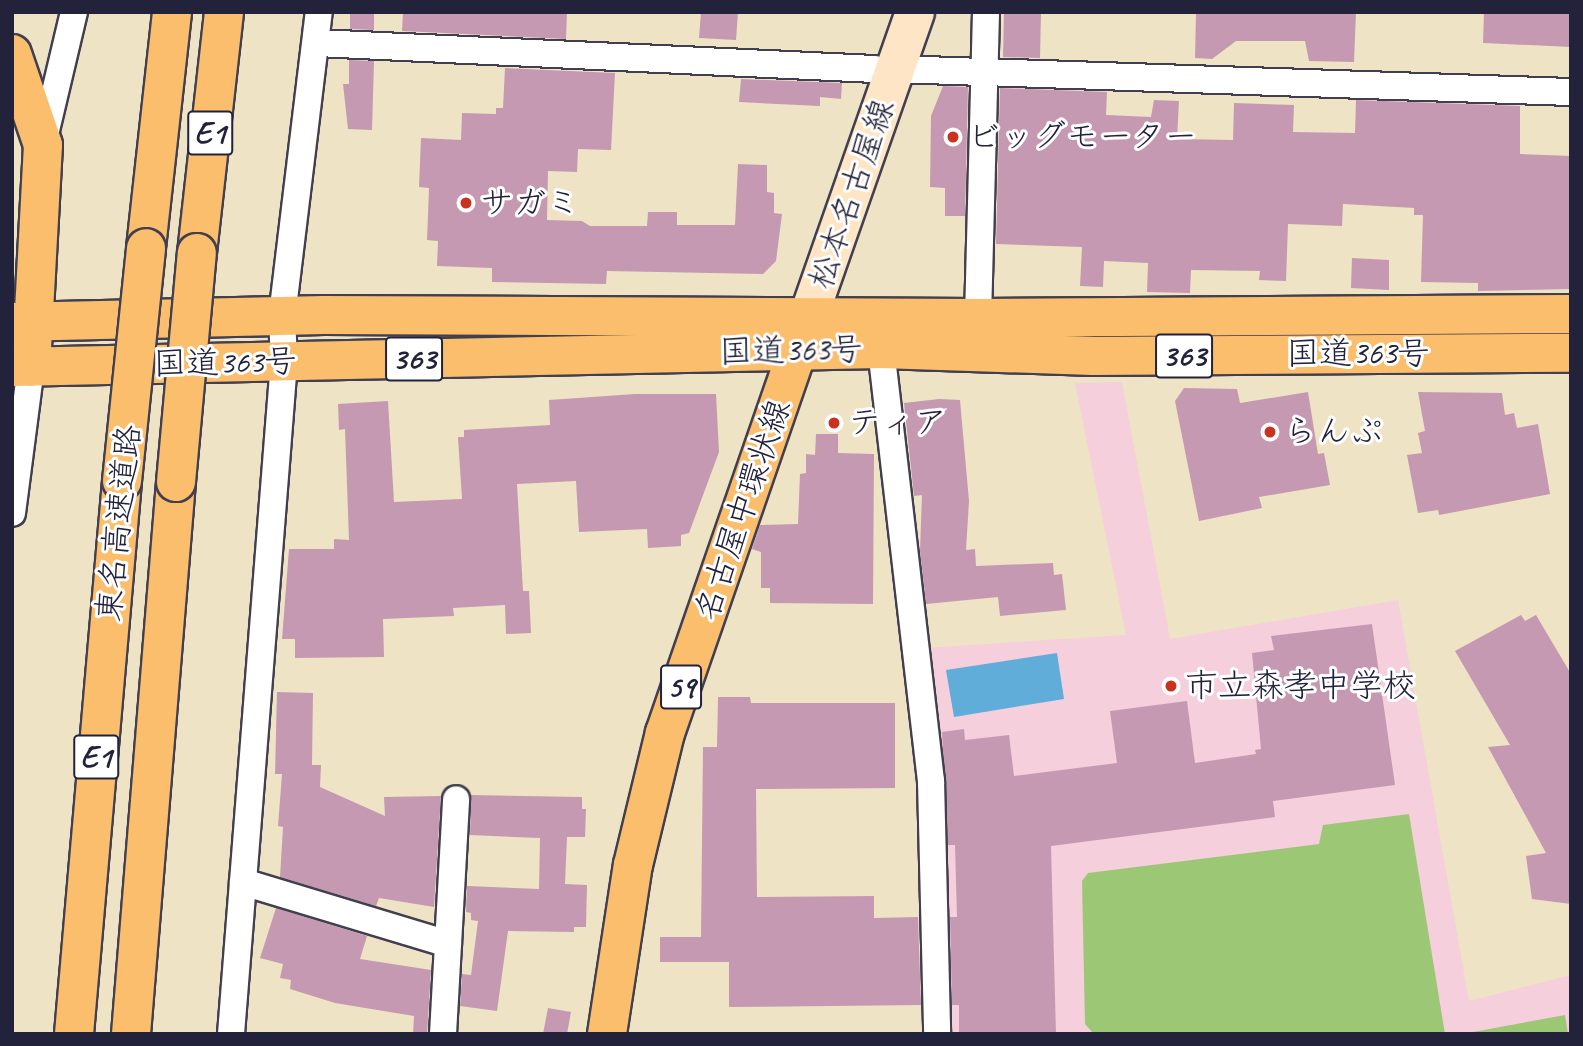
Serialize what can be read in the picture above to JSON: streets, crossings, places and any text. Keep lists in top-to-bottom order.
{
  "streets": {
    "main road": [
      "E1",
      "松本名古屋線",
      "国道363号",
      "363",
      "名古屋中環状線",
      "東名高速道路",
      "59"
    ]
  },
  "crossings": [
    ["松本名古屋線", "国道363号"],
    ["松本名古屋線", "名古屋中環状線"],
    ["国道363号", "名古屋中環状線"]
  ],
  "places": [
    "ビッグモーター",
    "サガミ",
    "ティア",
    "らんぷ",
    "市立森孝中学校"
  ]
}
